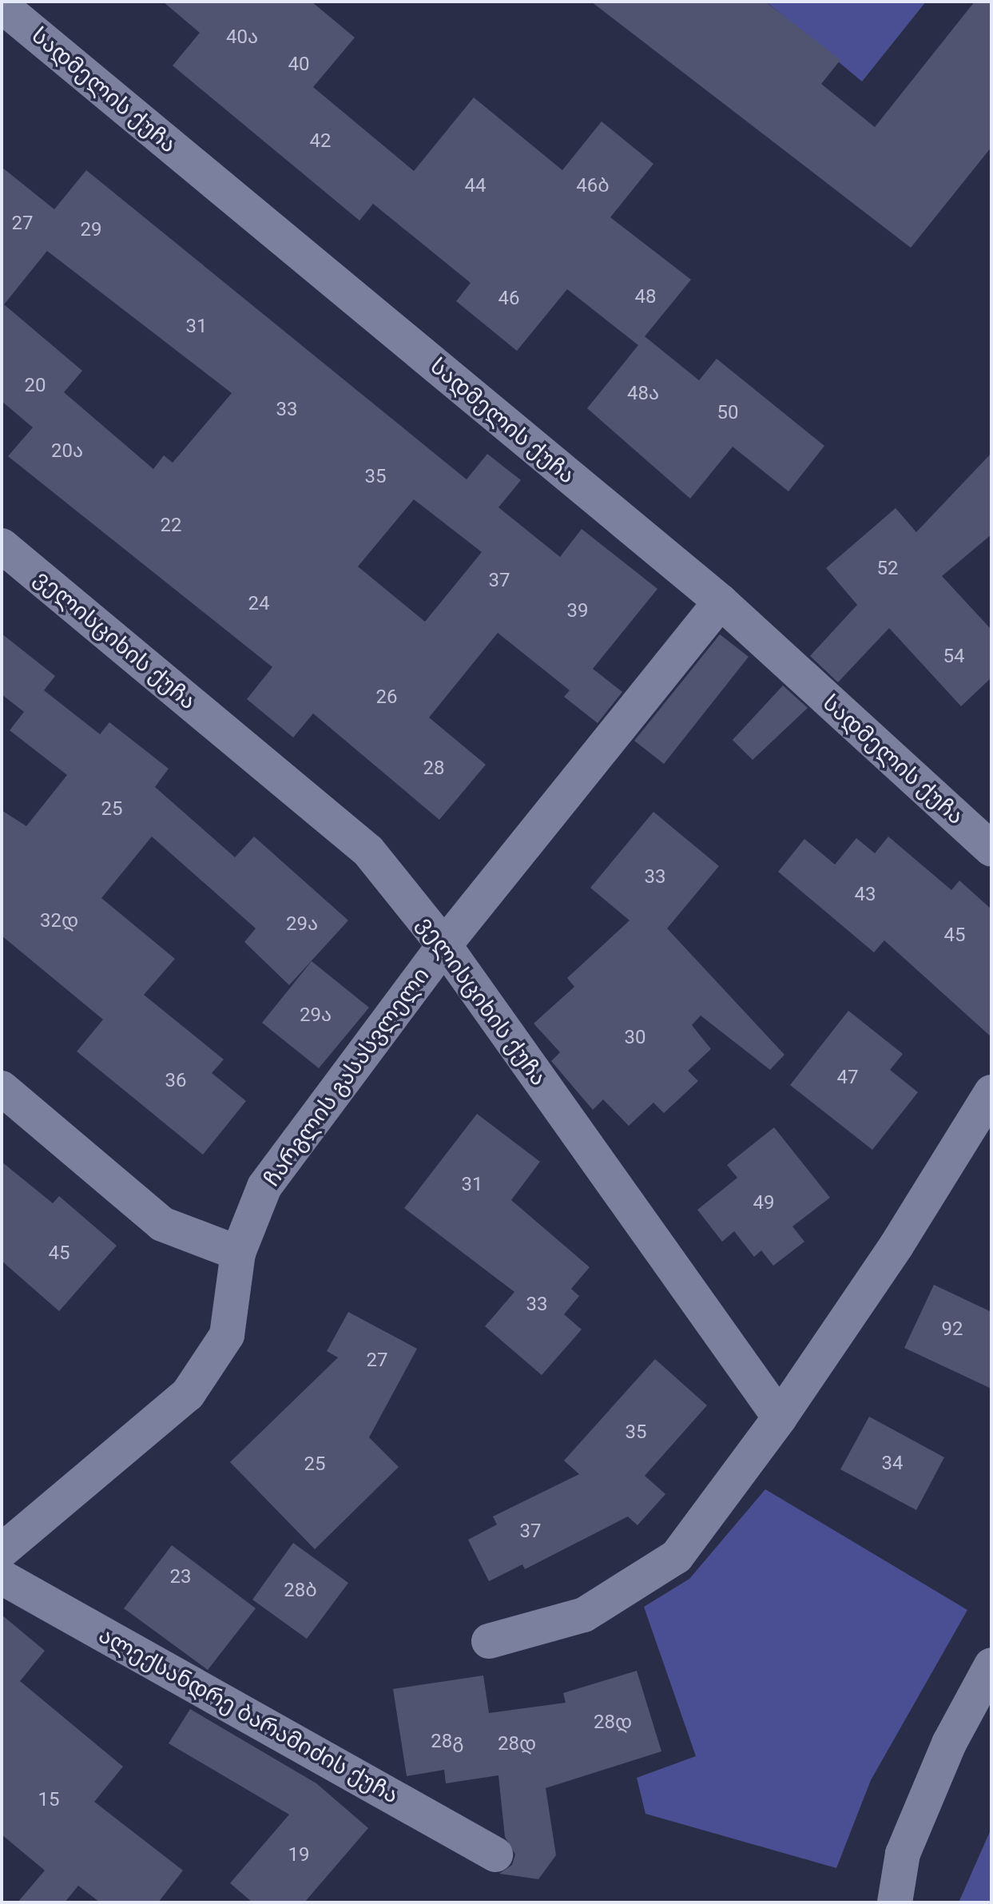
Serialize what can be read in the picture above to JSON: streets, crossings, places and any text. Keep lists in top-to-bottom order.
{
  "streets": {
    "street": [
      "სადმელის ქუჩა",
      "ველისციხის ქუჩა",
      "ჩარგლის გასასვლელი",
      "ალექსანდრე ბარამიძის ქუჩა"
    ]
  },
  "crossings": [
    ["სადმელის ქუჩა", "ჩარგლის გასასვლელი"],
    ["ველისციხის ქუჩა", "ჩარგლის გასასვლელი"]
  ],
  "house_numbers": [
    "40ა",
    "40",
    "42",
    "44",
    "46ბ",
    "27",
    "29",
    "48",
    "46",
    "31",
    "20",
    "48ა",
    "33",
    "50",
    "20ა",
    "35",
    "22",
    "52",
    "37",
    "24",
    "39",
    "54",
    "26",
    "28",
    "25",
    "33",
    "43",
    "32დ",
    "29ა",
    "45",
    "29ა",
    "30",
    "47",
    "36",
    "31",
    "49",
    "45",
    "33",
    "92",
    "27",
    "35",
    "34",
    "25",
    "37",
    "23",
    "28ბ",
    "28დ",
    "28გ",
    "28დ",
    "15",
    "19"
  ]
}
